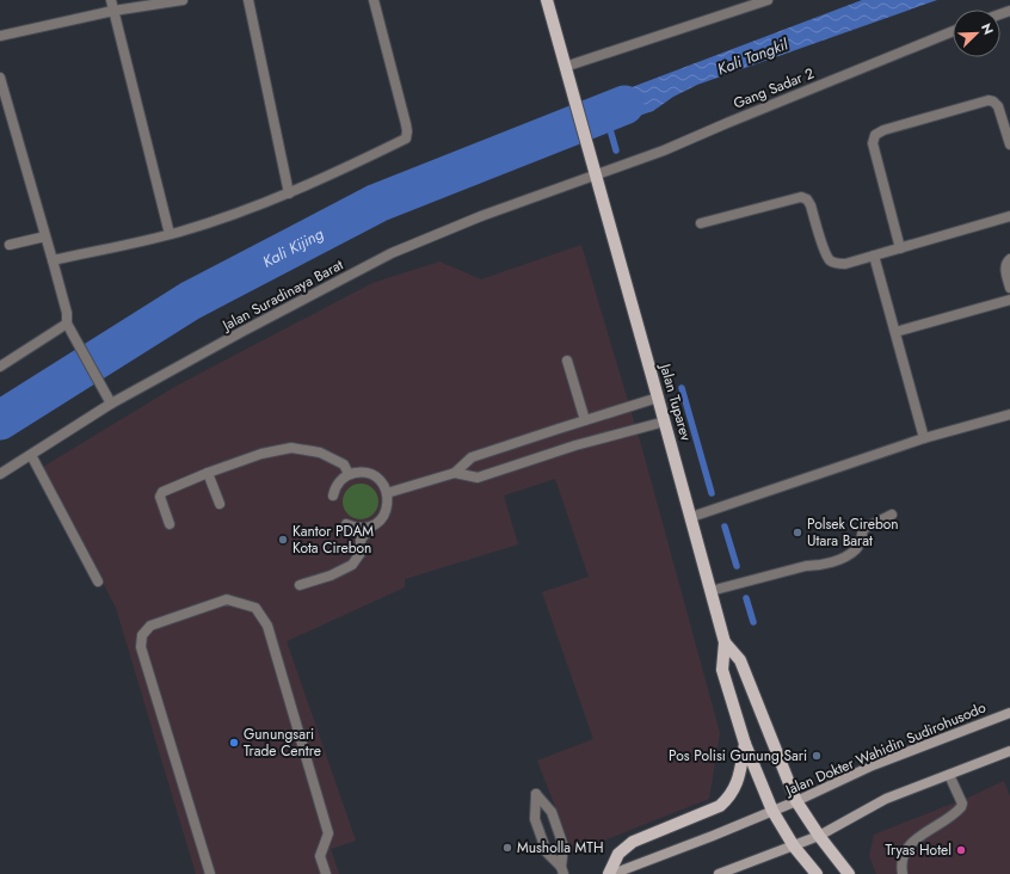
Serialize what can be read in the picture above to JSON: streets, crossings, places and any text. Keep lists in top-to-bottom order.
{
  "streets": {
    "main road": ["Jalan Tuparev", "Jalan Dokter Wahidin Sudirohusodo"],
    "street": ["Gang Sadar 2", "Jalan Suradinaya Barat"]
  },
  "crossings": [
    ["Gang Sadar 2", "Jalan Suradinaya Barat"],
    ["Gang Sadar 2", "Jalan Tuparev"],
    ["Jalan Suradinaya Barat", "Jalan Tuparev"],
    ["Jalan Tuparev", "Jalan Dokter Wahidin Sudirohusodo"]
  ],
  "water": ["Kali Tangkil", "Kali Kijing"],
  "places": [
    "Polsek Cirebon Utara Barat",
    "Kantor PDAM Kota Cirebon",
    "Gunungsari Trade Centre",
    "Pos Polisi Gunung Sari",
    "Musholla MTH",
    "Tryas Hotel"
  ],
  "north": "top right"
}
